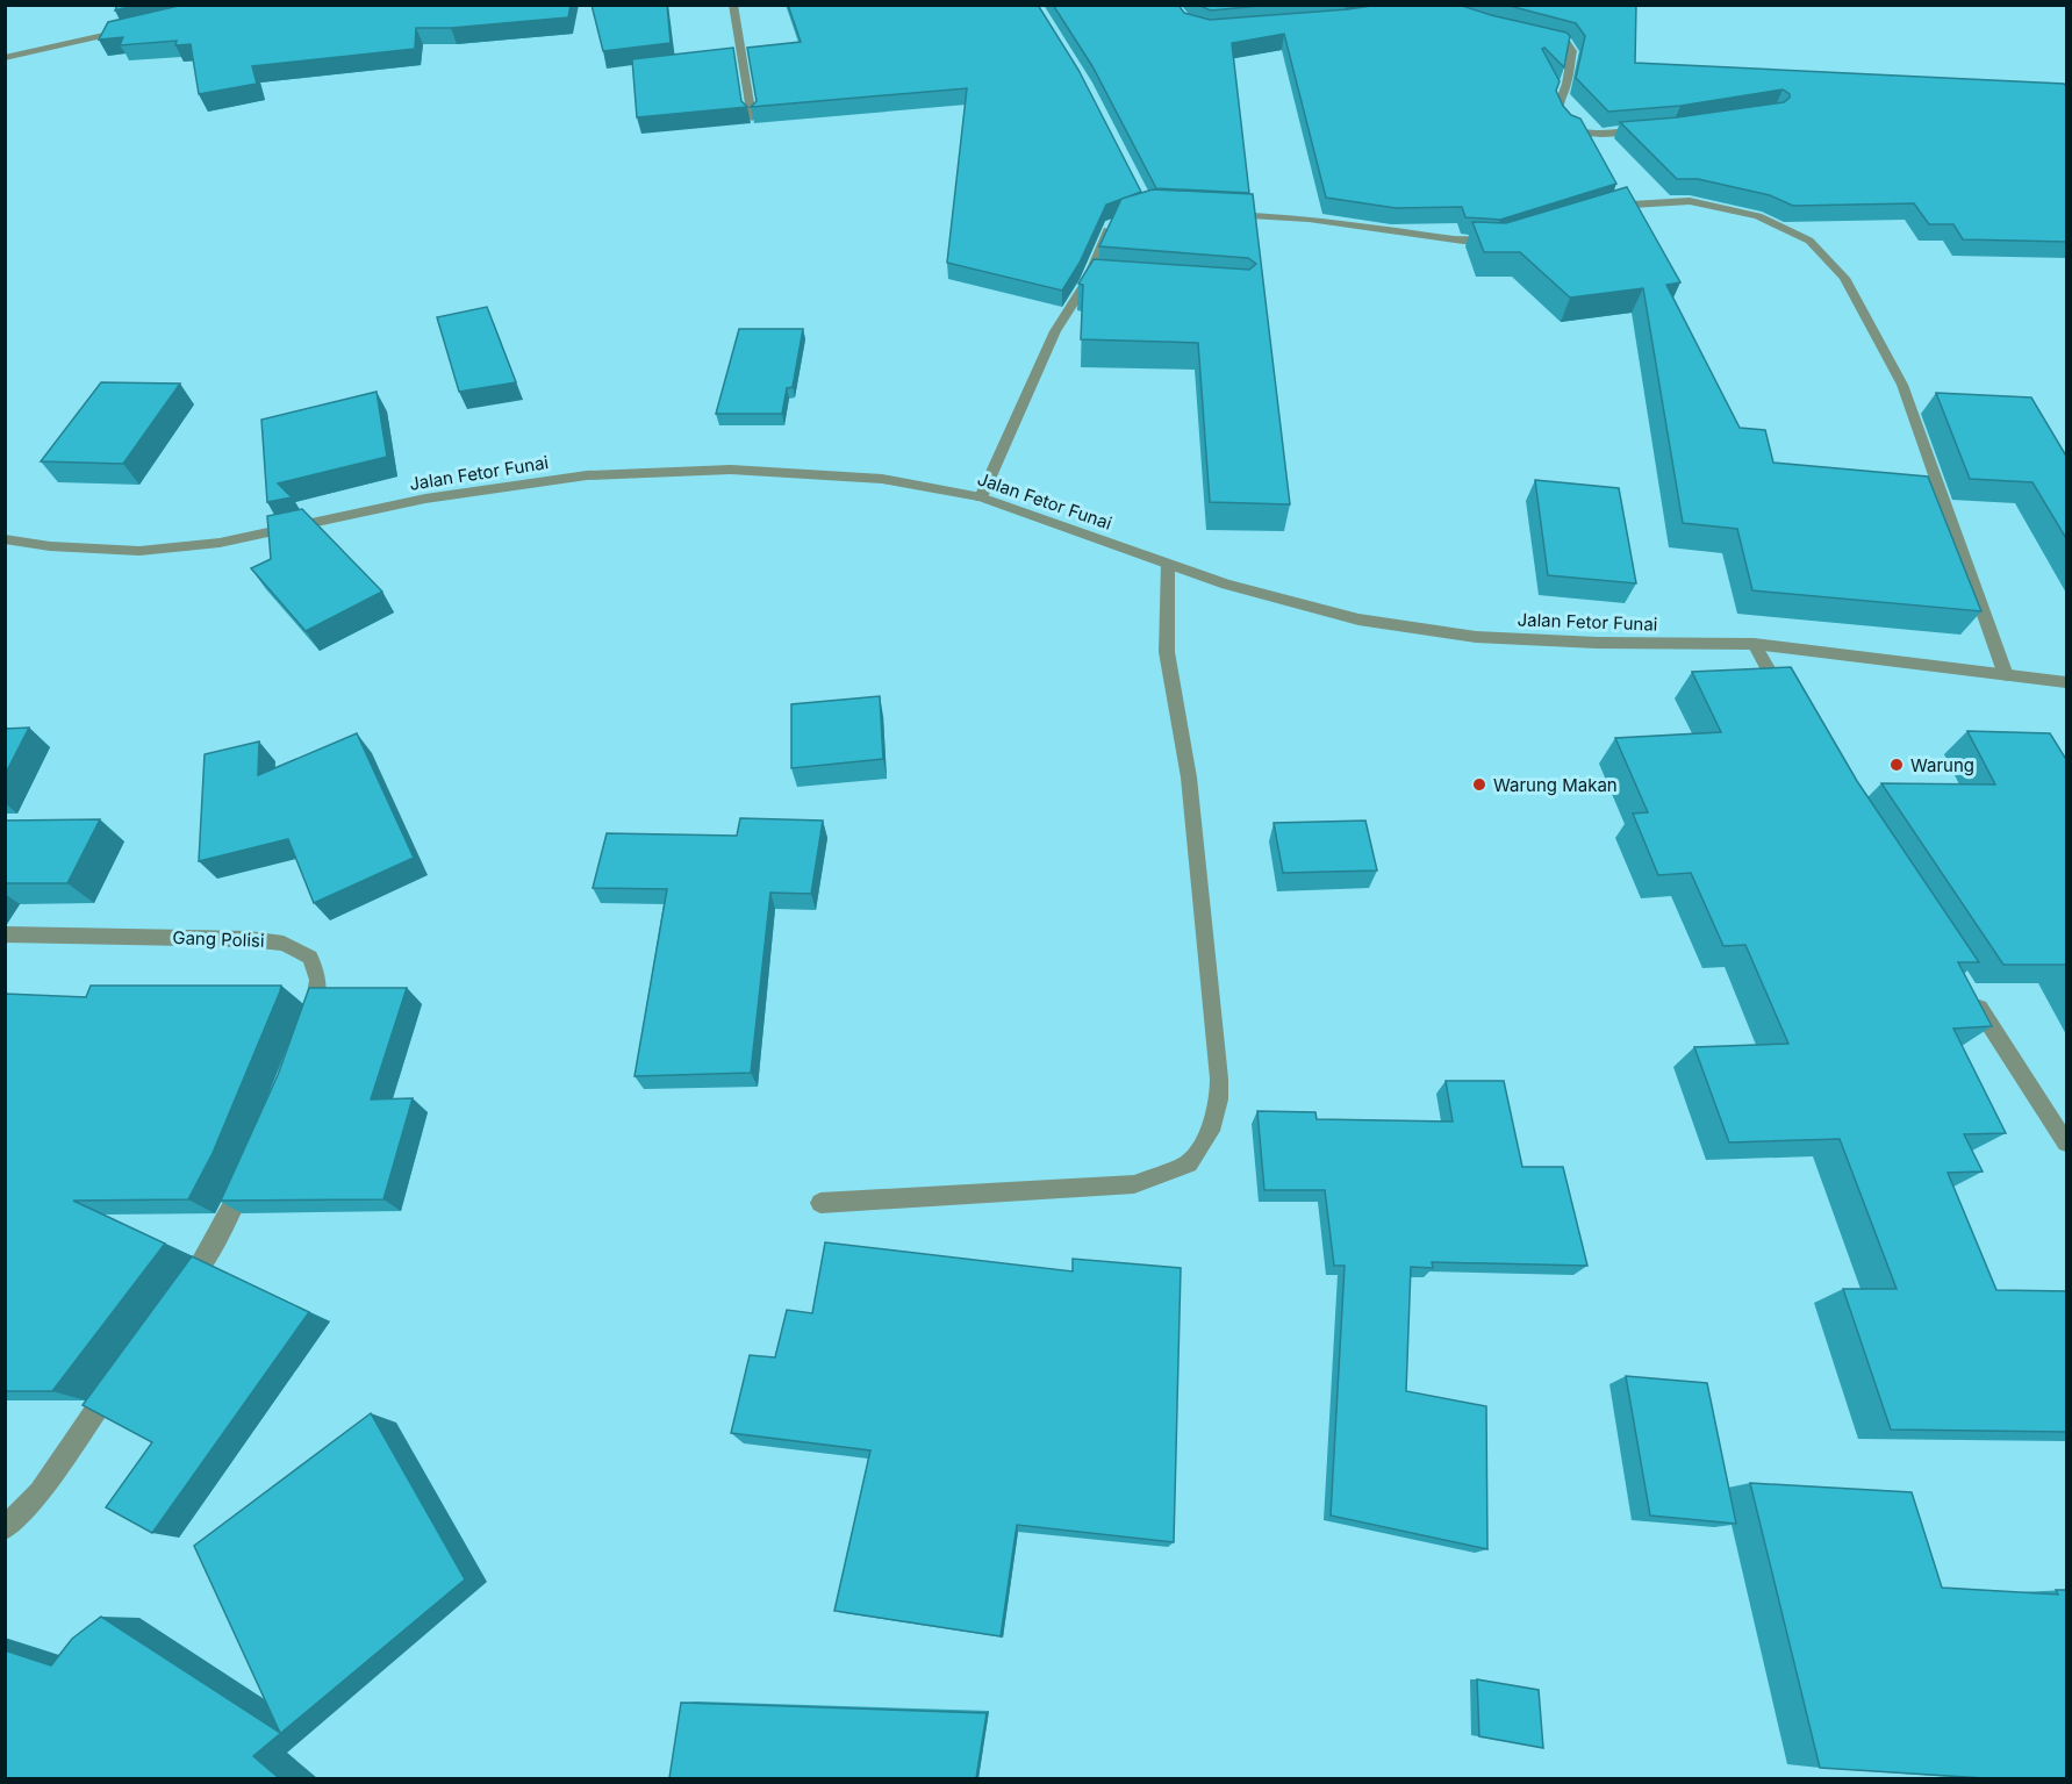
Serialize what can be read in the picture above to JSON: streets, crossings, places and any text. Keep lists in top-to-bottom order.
{
  "streets": {
    "street": ["Jalan Fetor Funai", "Gang Polisi"]
  },
  "places": ["Warung", "Warung Makan"]
}
